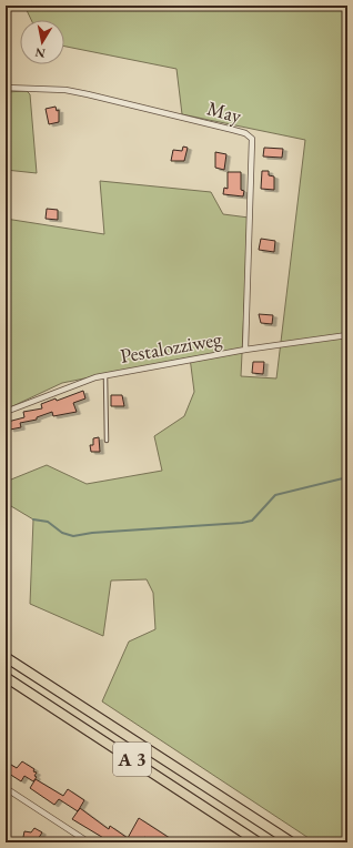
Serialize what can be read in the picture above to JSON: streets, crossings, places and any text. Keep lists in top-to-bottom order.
{
  "streets": {
    "highway": ["A 3"],
    "street": ["May", "Pestalozziweg"]
  },
  "crossings": [
    ["May", "Pestalozziweg"]
  ],
  "north": "bottom"
}
